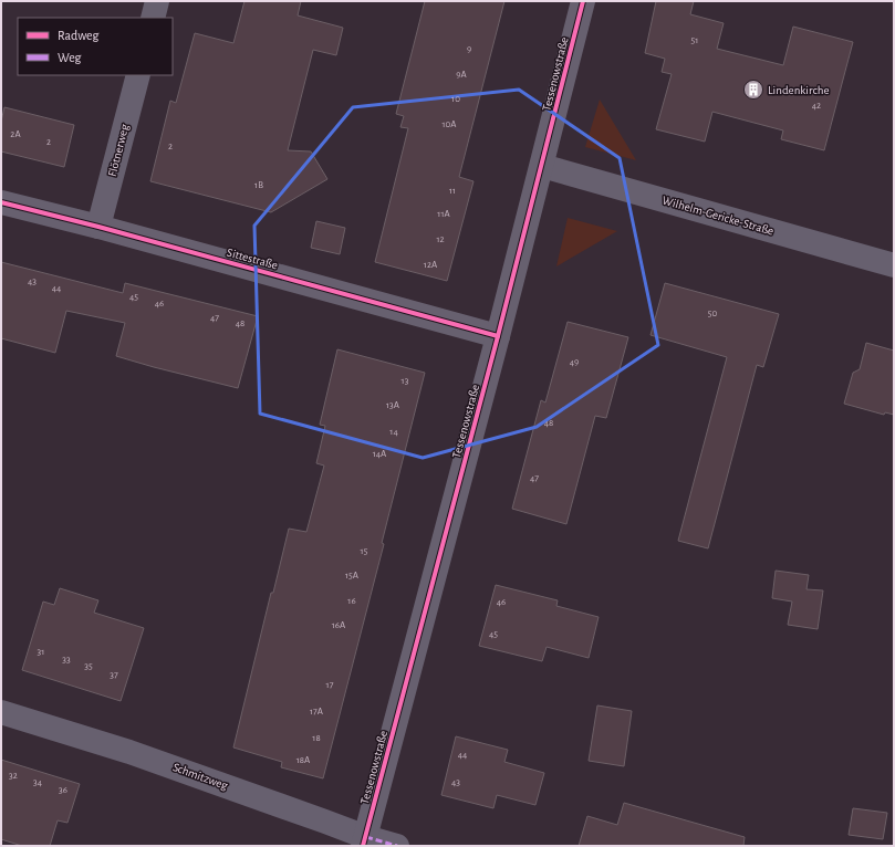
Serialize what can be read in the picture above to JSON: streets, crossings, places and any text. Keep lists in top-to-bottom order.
{
  "streets": {
    "street": [
      "Tessenowstraße",
      "Flötnerweg",
      "Wilhelm-Gericke-Straße",
      "Sittestraße",
      "Schmitzweg"
    ]
  },
  "crossings": [
    ["Tessenowstraße", "Wilhelm-Gericke-Straße"],
    ["Tessenowstraße", "Sittestraße"],
    ["Tessenowstraße", "Schmitzweg"],
    ["Flötnerweg", "Sittestraße"]
  ],
  "places": {
    "building": ["Lindenkirche"]
  },
  "house_numbers": [
    "51",
    "9",
    "9A",
    "10",
    "42",
    "10A",
    "2A",
    "2",
    "2",
    "1B",
    "11",
    "11A",
    "12",
    "12A",
    "43",
    "44",
    "45",
    "46",
    "50",
    "47",
    "48",
    "49",
    "13",
    "13A",
    "48",
    "14",
    "14A",
    "47",
    "15",
    "15A",
    "16",
    "46",
    "16A",
    "45",
    "31",
    "33",
    "35",
    "37",
    "17",
    "17A",
    "18",
    "44",
    "18A",
    "32",
    "34",
    "43",
    "36"
  ],
  "legend": ["Radweg", "Weg"]
}
